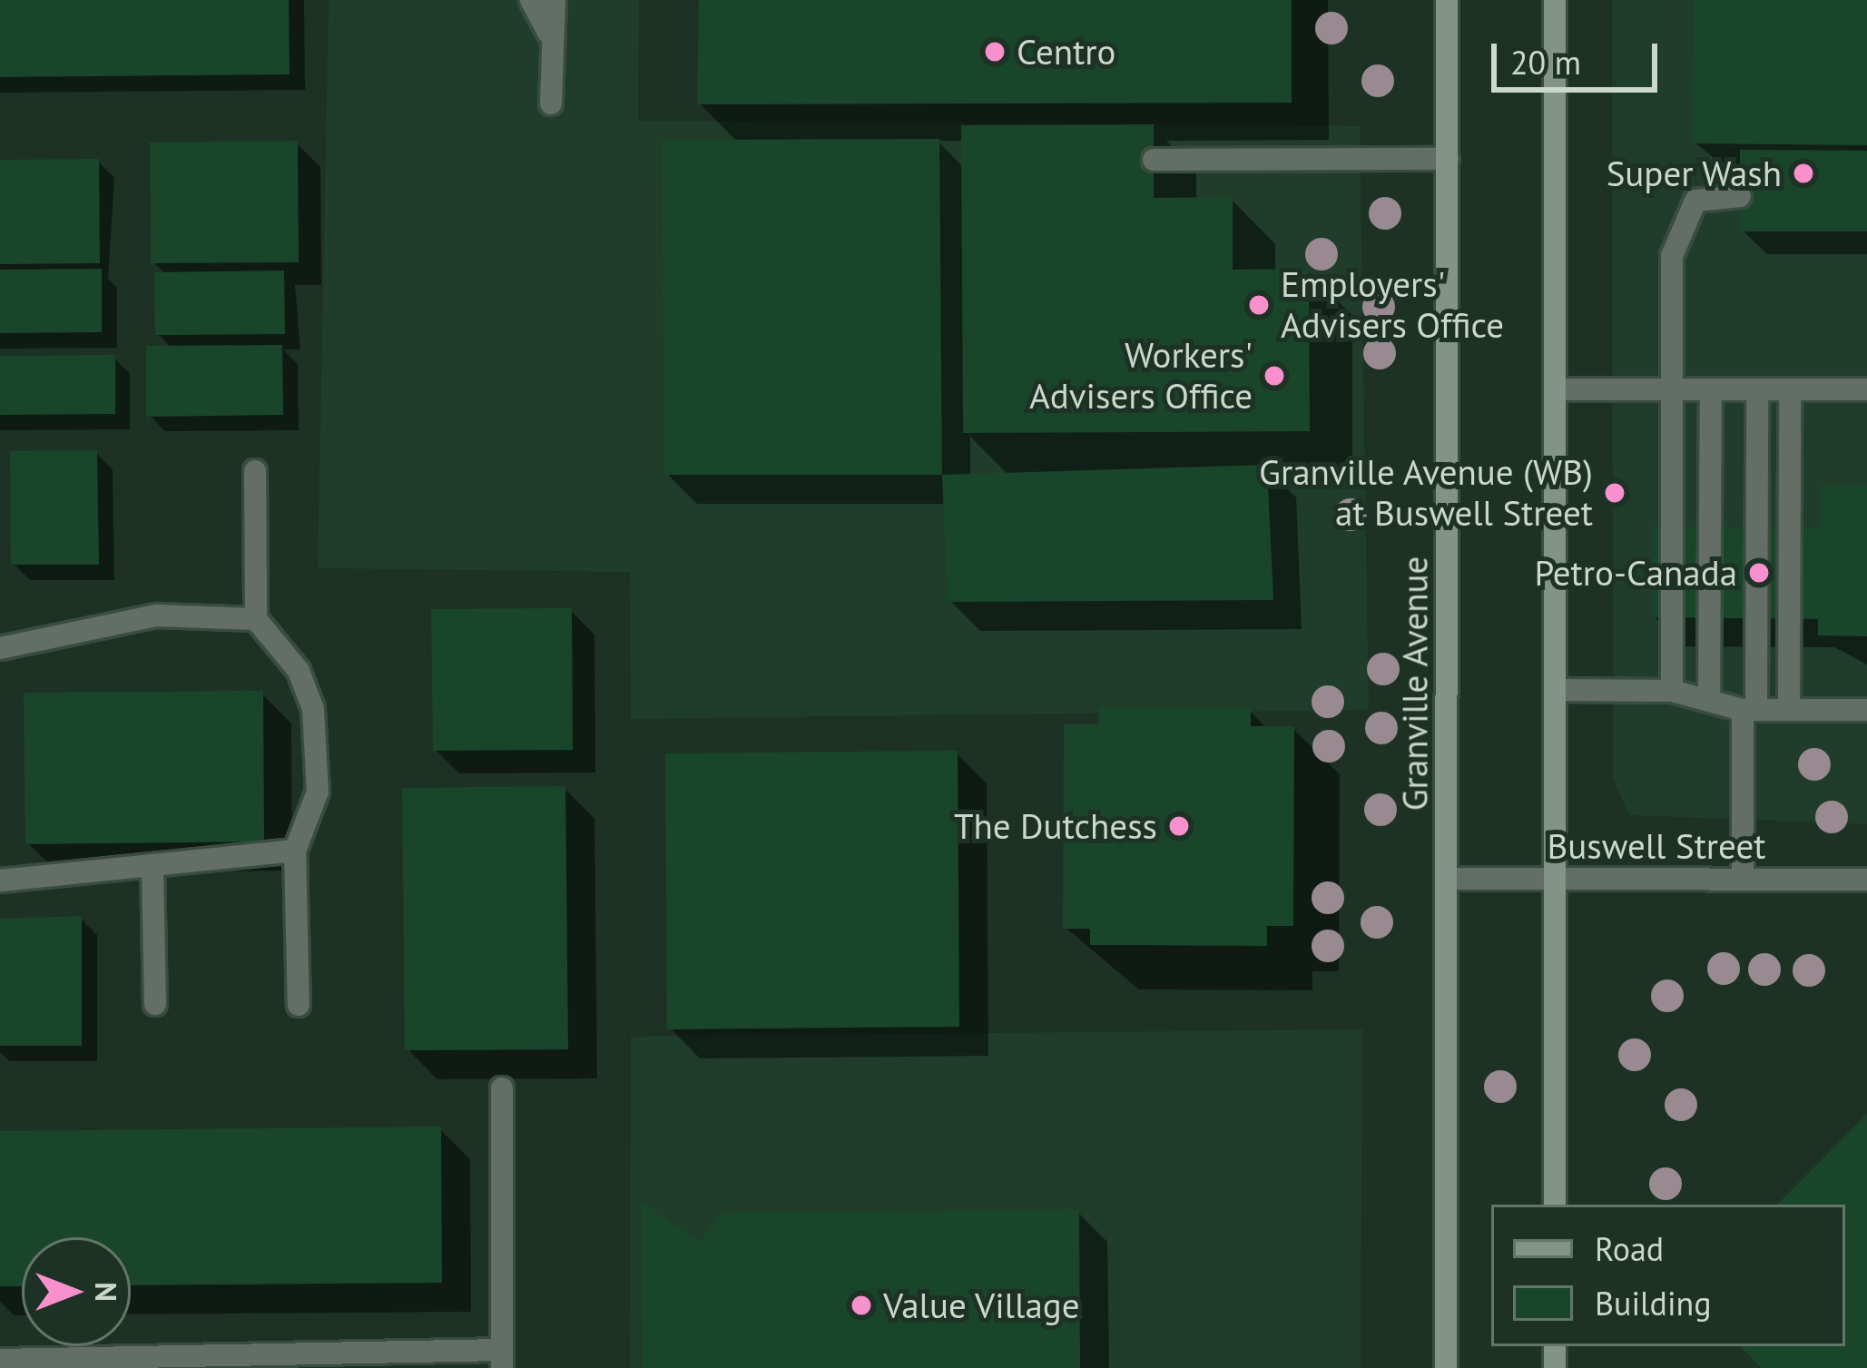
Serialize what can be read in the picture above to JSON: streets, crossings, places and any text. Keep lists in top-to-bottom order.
{
  "streets": {
    "main road": ["Granville Avenue"],
    "street": ["Buswell Street"]
  },
  "crossings": [
    ["Granville Avenue", "Buswell Street"]
  ],
  "places": [
    "Centro",
    "Super Wash",
    "Employers' Advisers Office",
    "Workers' Advisers Office",
    "Granville Avenue (WB) at Buswell Street",
    "Petro-Canada",
    "The Dutchess",
    "Value Village"
  ],
  "legend": ["Road", "Building"],
  "scale_bar": "20 m",
  "north": "right"
}
